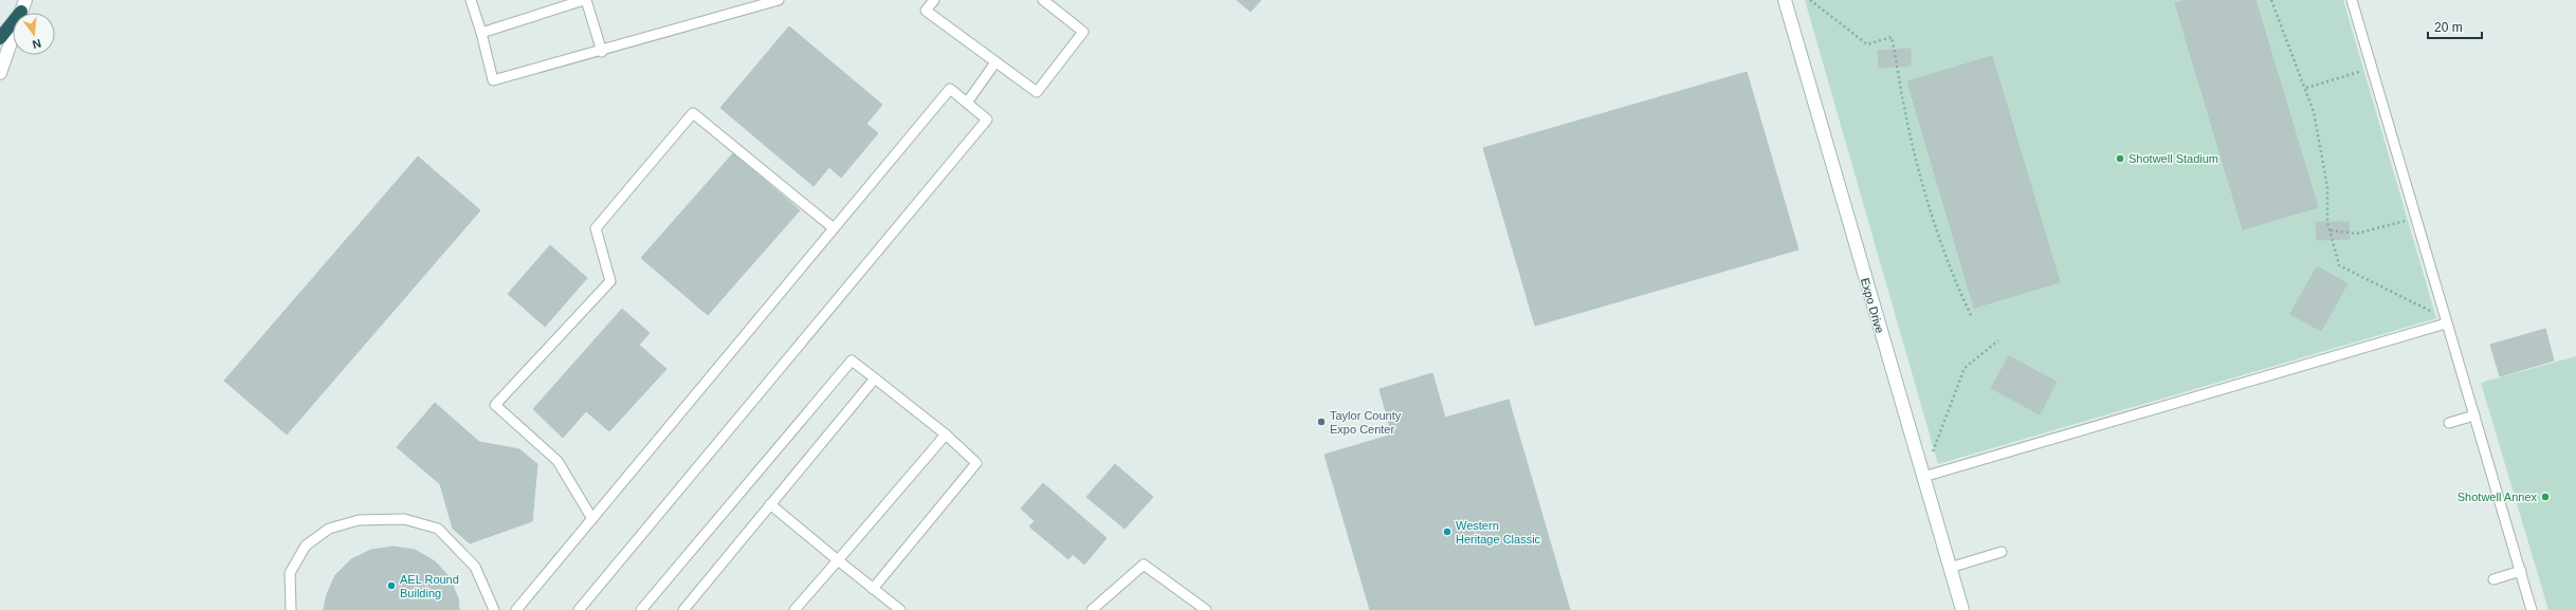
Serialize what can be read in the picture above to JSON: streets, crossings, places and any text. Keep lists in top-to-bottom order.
{
  "streets": {
    "street": ["Expo Drive"]
  },
  "places": [
    "Shotwell Stadium",
    "Taylor County Expo Center",
    "Shotwell Annex",
    "Western Heritage Classic",
    "AEL Round Building"
  ],
  "scale_bar": "20 m",
  "north": "bottom"
}
